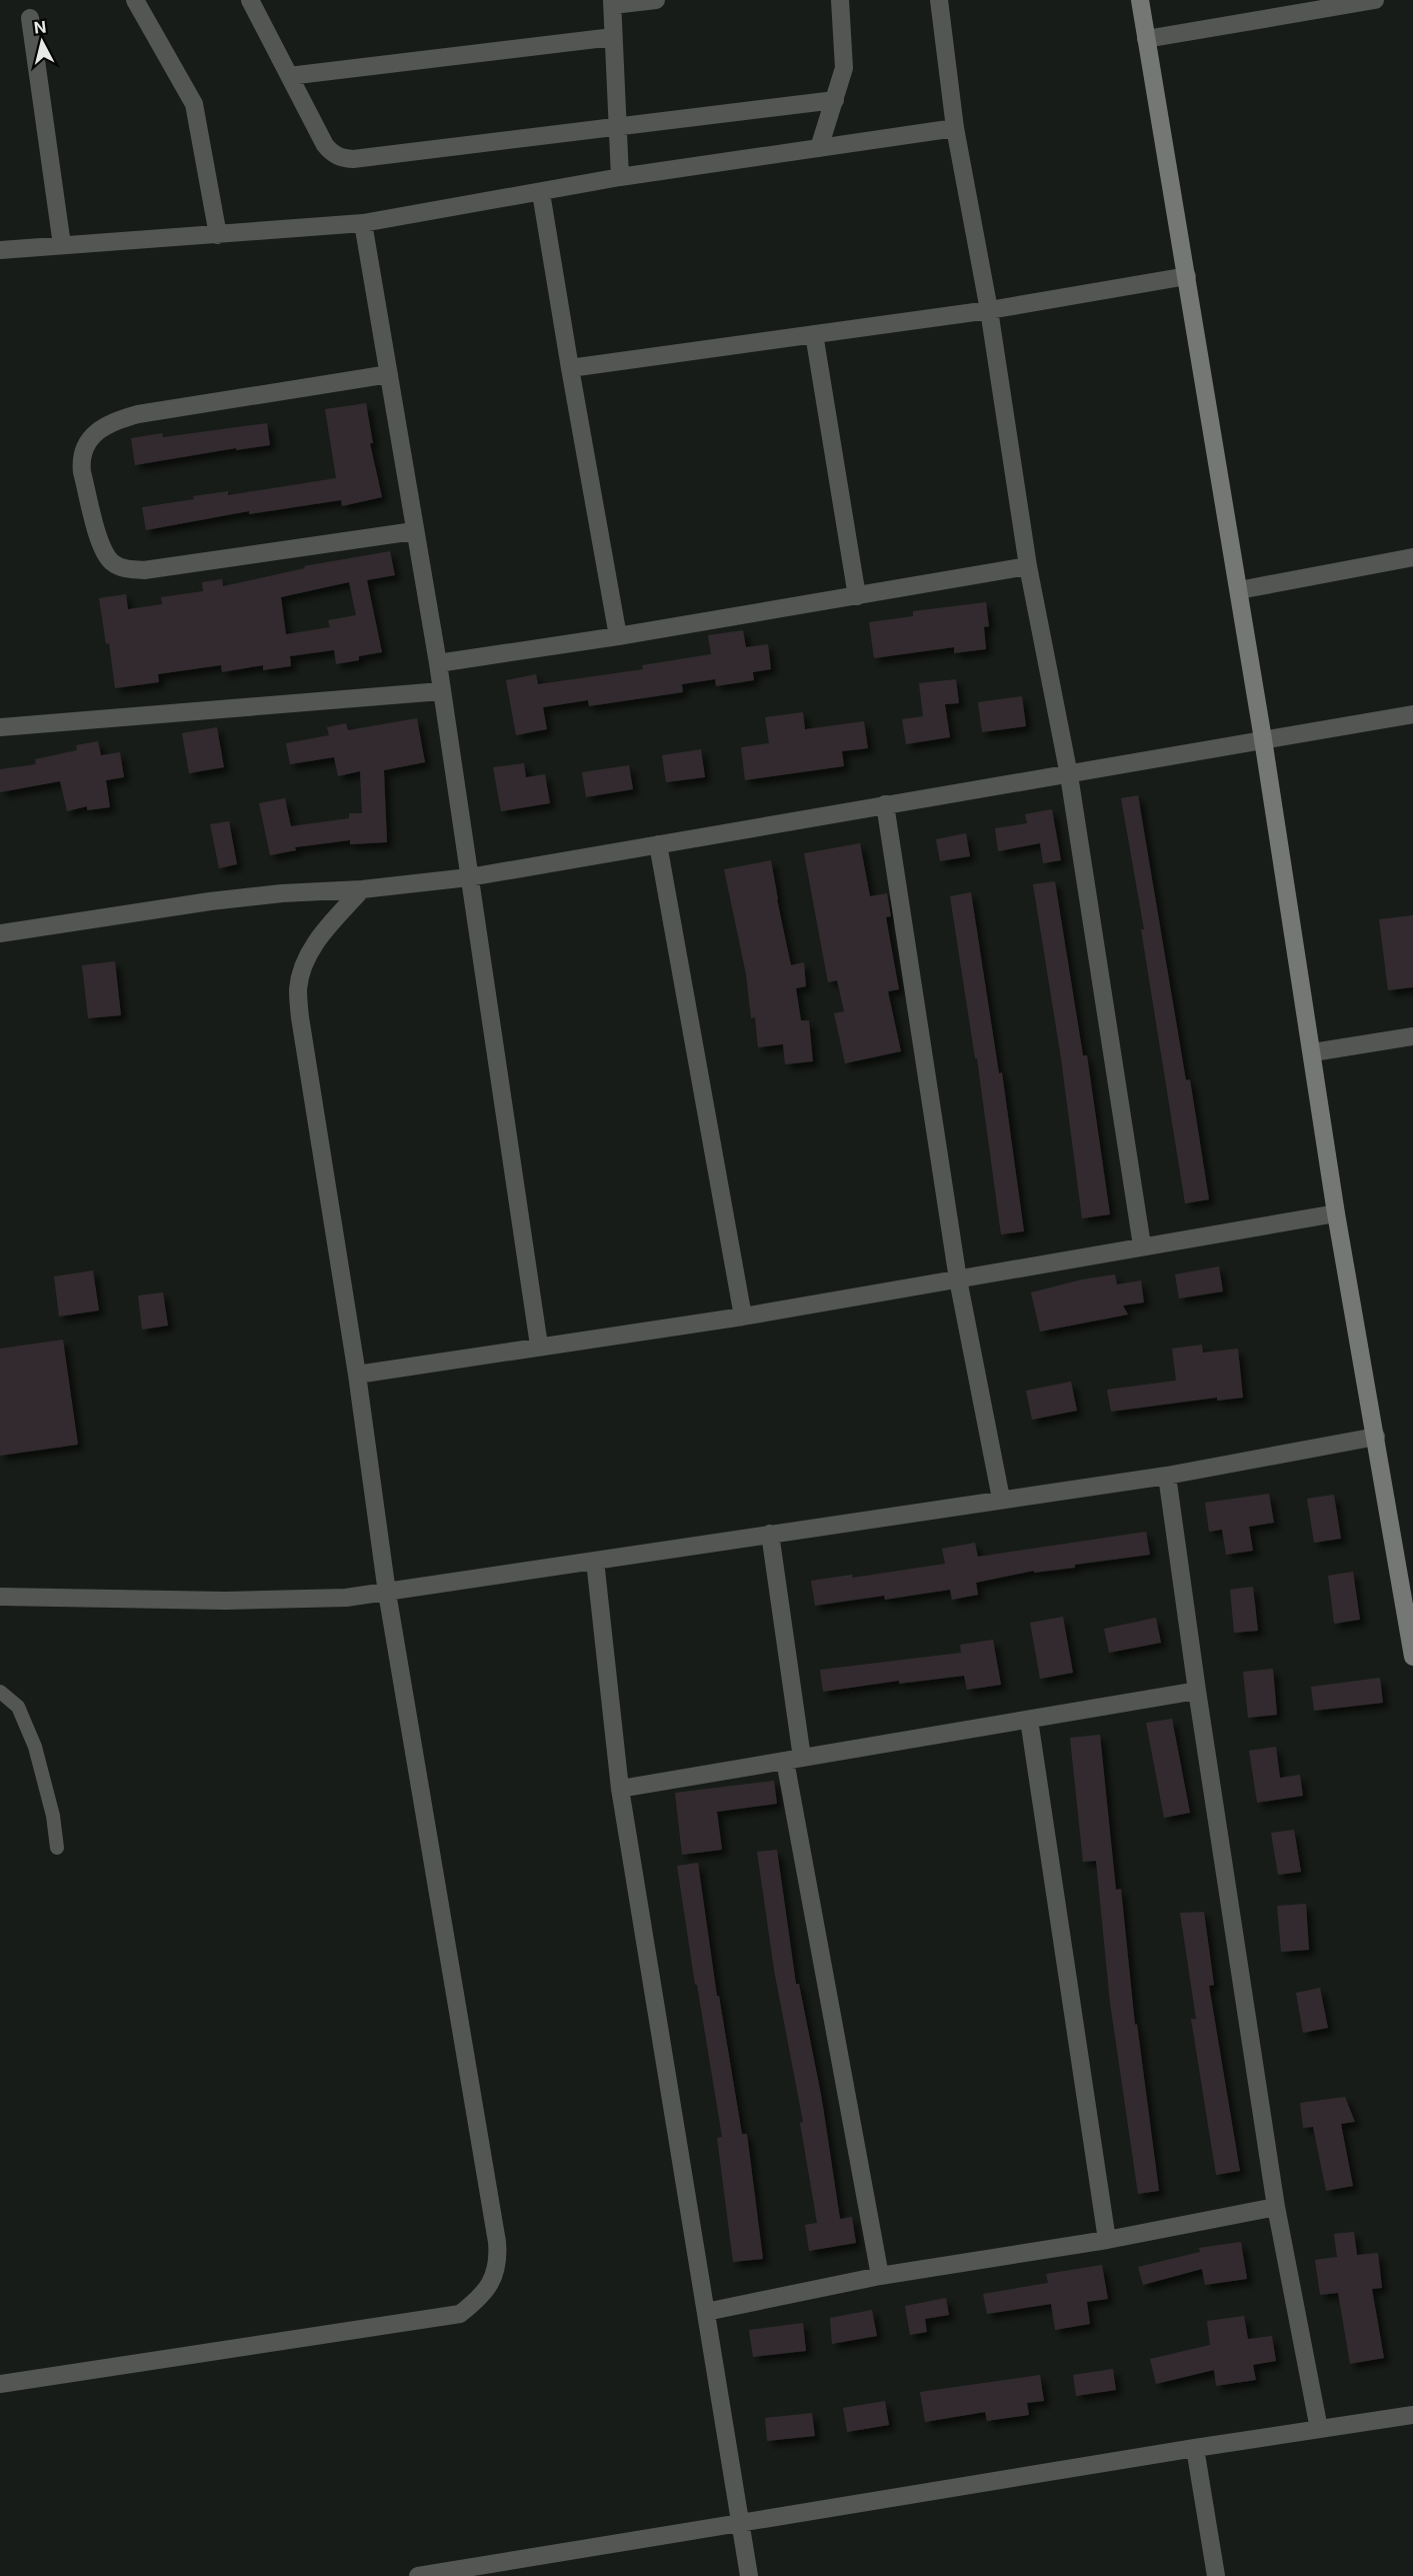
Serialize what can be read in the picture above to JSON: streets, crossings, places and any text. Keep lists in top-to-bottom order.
{
  "north": "top"
}
